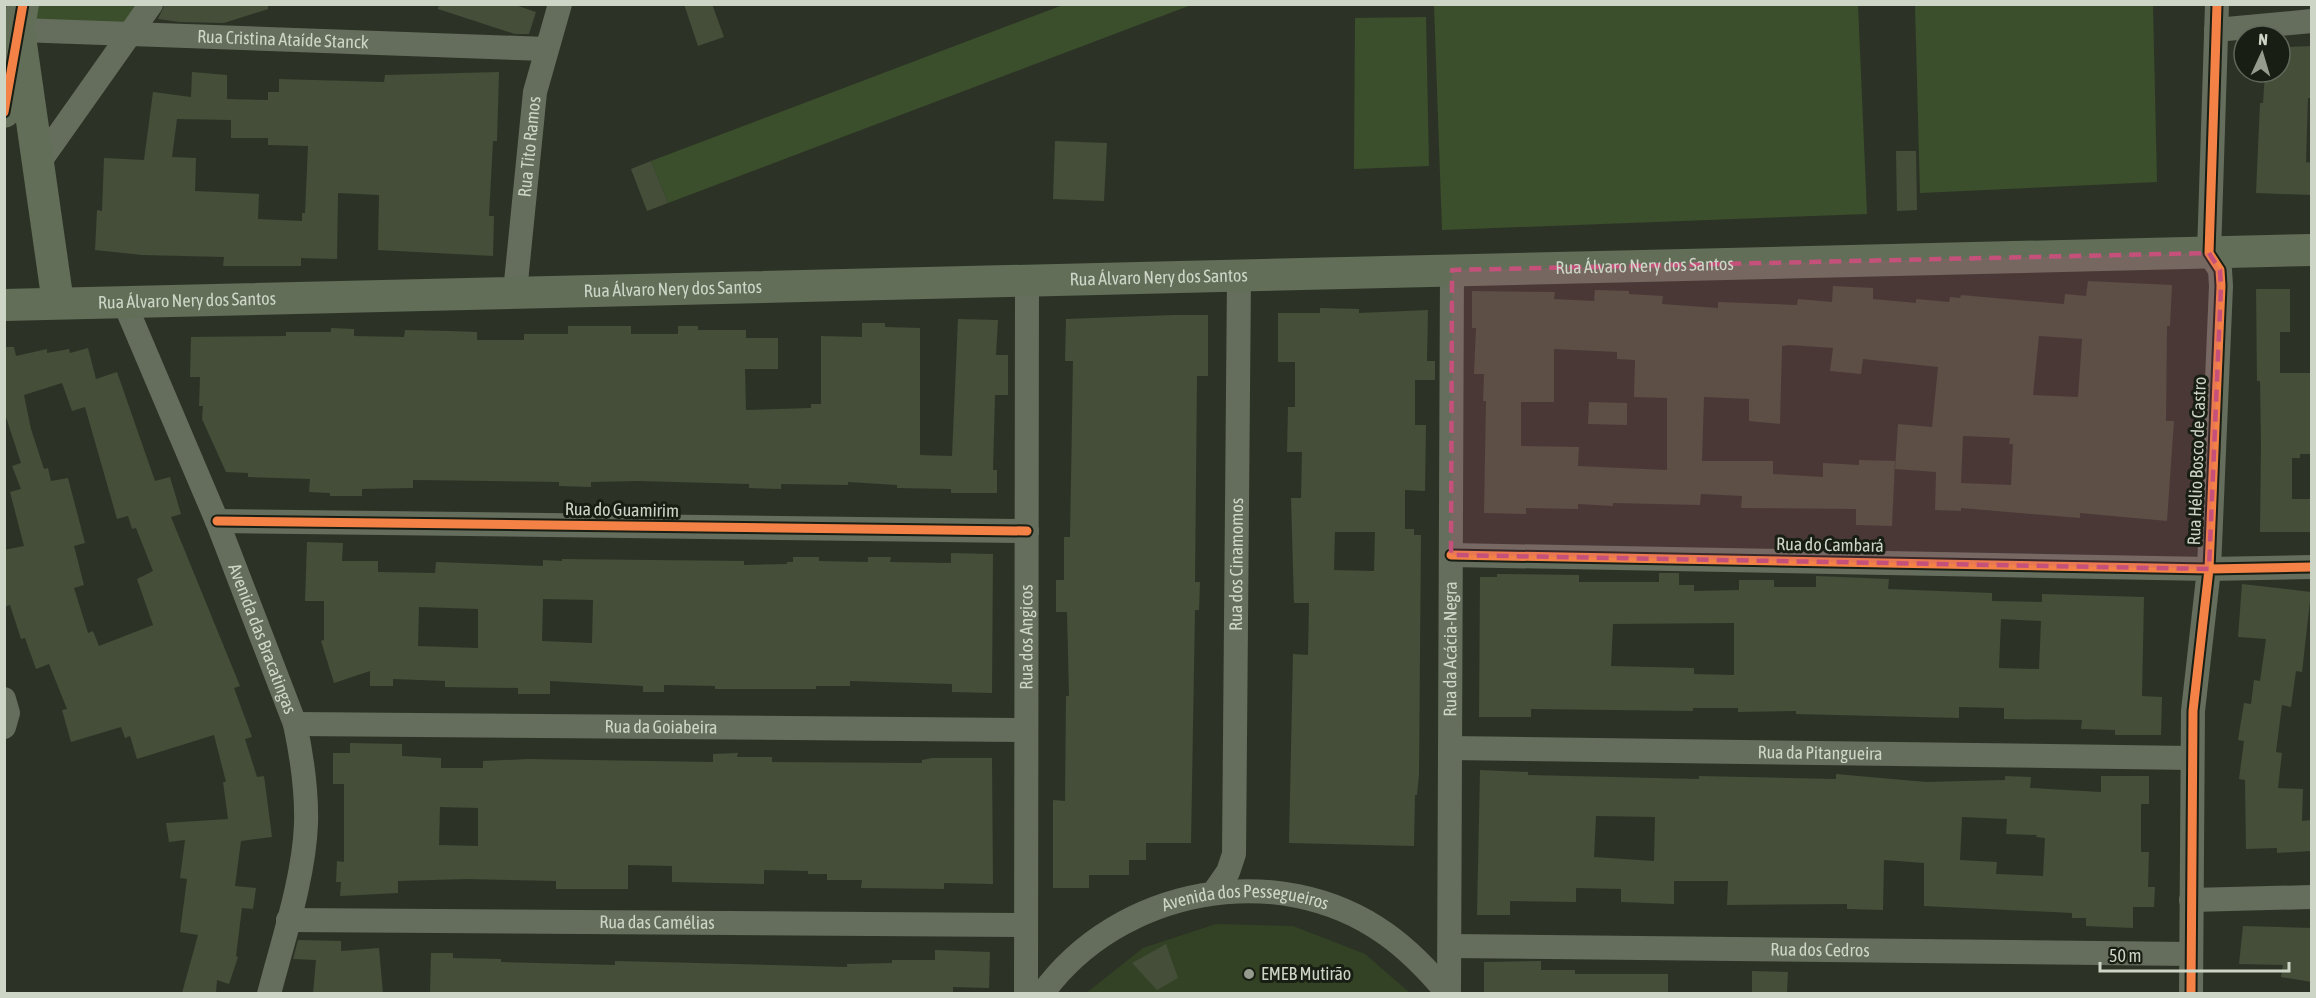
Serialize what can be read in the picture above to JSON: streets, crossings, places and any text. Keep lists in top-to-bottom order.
{
  "streets": {
    "main road": ["Rua Álvaro Nery dos Santos"],
    "street": [
      "Rua Cristina Ataíde Stanck",
      "Rua Tito Ramos",
      "Rua Hélio Bosco de Castro",
      "Rua do Guamirim",
      "Rua do Cambará",
      "Rua dos Cinamomos",
      "Rua dos Angicos",
      "Avenida das Bracatingas",
      "Rua da Acácia-Negra",
      "Rua da Goiabeira",
      "Rua da Pitangueira",
      "Avenida dos Pessegueiros",
      "Rua das Camélias",
      "Rua dos Cedros"
    ]
  },
  "crossings": [
    ["Rua Cristina Ataíde Stanck", "Rua Tito Ramos"],
    ["Rua Tito Ramos", "Rua Álvaro Nery dos Santos"],
    ["Rua Álvaro Nery dos Santos", "Rua Hélio Bosco de Castro"],
    ["Rua Álvaro Nery dos Santos", "Rua dos Cinamomos"],
    ["Rua Álvaro Nery dos Santos", "Rua dos Angicos"],
    ["Rua Álvaro Nery dos Santos", "Avenida das Bracatingas"],
    ["Rua Álvaro Nery dos Santos", "Rua da Acácia-Negra"],
    ["Rua Hélio Bosco de Castro", "Rua do Cambará"],
    ["Rua Hélio Bosco de Castro", "Rua da Pitangueira"],
    ["Rua Hélio Bosco de Castro", "Rua dos Cedros"],
    ["Rua do Guamirim", "Rua dos Angicos"],
    ["Rua do Guamirim", "Avenida das Bracatingas"],
    ["Rua do Cambará", "Rua da Acácia-Negra"],
    ["Rua dos Cinamomos", "Avenida dos Pessegueiros"],
    ["Rua dos Angicos", "Rua da Goiabeira"],
    ["Rua dos Angicos", "Rua das Camélias"],
    ["Avenida das Bracatingas", "Rua da Goiabeira"],
    ["Avenida das Bracatingas", "Rua das Camélias"],
    ["Rua da Acácia-Negra", "Rua da Pitangueira"],
    ["Rua da Acácia-Negra", "Avenida dos Pessegueiros"],
    ["Rua da Acácia-Negra", "Rua dos Cedros"]
  ],
  "places": ["EMEB Mutirão"],
  "scale_bar": "50 m",
  "north": "top"
}
